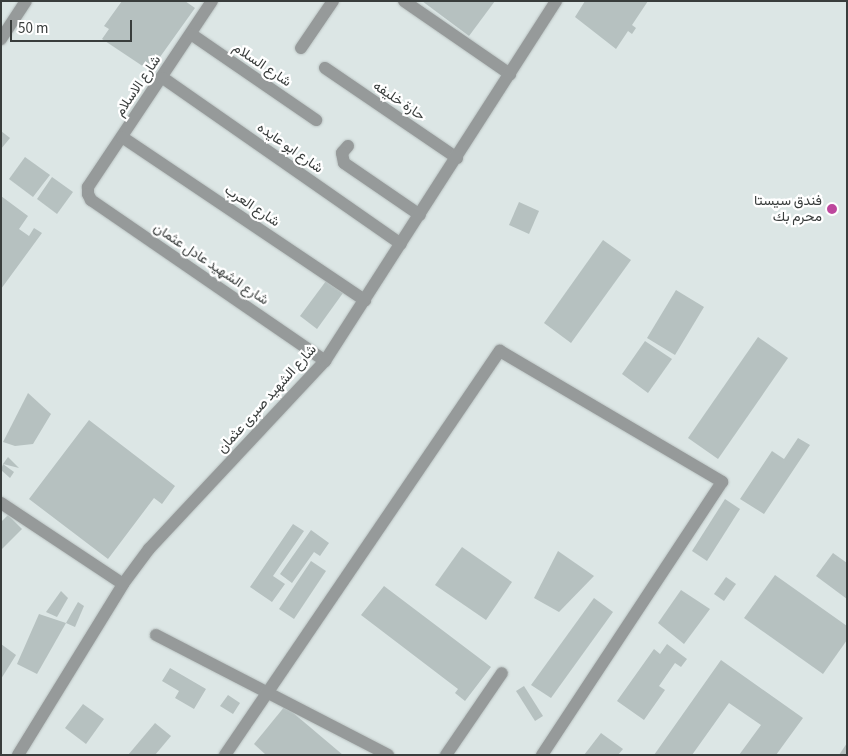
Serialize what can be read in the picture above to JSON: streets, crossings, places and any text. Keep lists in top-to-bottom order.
{
  "streets": {
    "street": [
      "شارع السلام",
      "شارع الاسلام",
      "حارة خليفه",
      "شارع ابو عايده",
      "شارع العرب",
      "شارع الشهيد عادل عثمان",
      "شارع الشهيد صبرى عثمان"
    ]
  },
  "crossings": [
    ["شارع السلام", "شارع الاسلام"],
    ["شارع الاسلام", "شارع ابو عايده"],
    ["شارع الاسلام", "شارع العرب"],
    ["شارع الاسلام", "شارع الشهيد عادل عثمان"],
    ["حارة خليفه", "شارع الشهيد صبرى عثمان"],
    ["شارع ابو عايده", "شارع الشهيد صبرى عثمان"],
    ["شارع العرب", "شارع الشهيد صبرى عثمان"],
    ["شارع الشهيد عادل عثمان", "شارع الشهيد صبرى عثمان"]
  ],
  "places": ["فندق سيستا محرم بك"],
  "scale_bar": "50 m"
}
